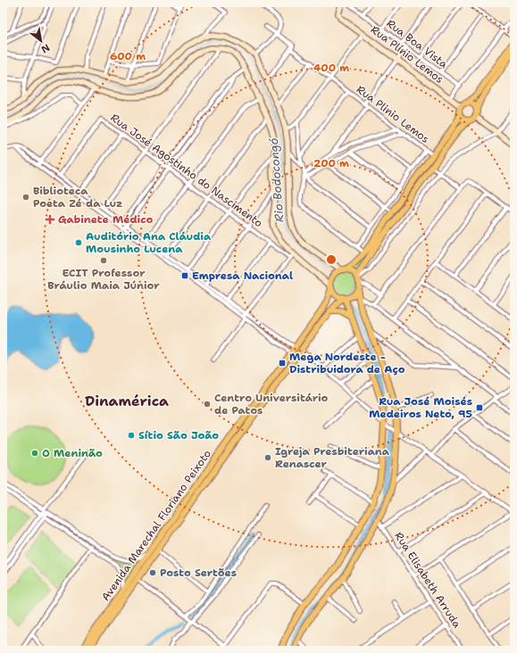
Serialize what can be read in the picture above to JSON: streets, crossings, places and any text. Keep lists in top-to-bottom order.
{
  "streets": {
    "main road": ["Avenida Marechal Floriano Peixoto"],
    "street": [
      "Rua Boa Vista",
      "Rua Plínio Lemos",
      "Rua Plinio Lemos",
      "Rua José Agostinho do Nascimento",
      "Rua Elisabeth Arruda"
    ]
  },
  "districts": ["Dinamérica"],
  "water": ["Rio Bodocongó"],
  "places": {
    "other": [
      "Biblioteca Poeta Zé da Luz",
      "Auditório Ana Cláudia Mousinho Lucena",
      "ECIT Professor Bráulio Maia Júnior",
      "Centro Universitário de Patos",
      "Sítio São João",
      "O Meninão",
      "Igreja Presbiteriana Renascer",
      "Posto Sertões"
    ],
    "health": ["Gabinete Médico"],
    "transit": ["Empresa Nacional", "Mega Nordeste - Distribuidora de Aço", "Rua José Moisés Medeiros Neto, 95"]
  },
  "north": "bottom right",
  "rings": ["600 m", "400 m", "200 m"]
}
